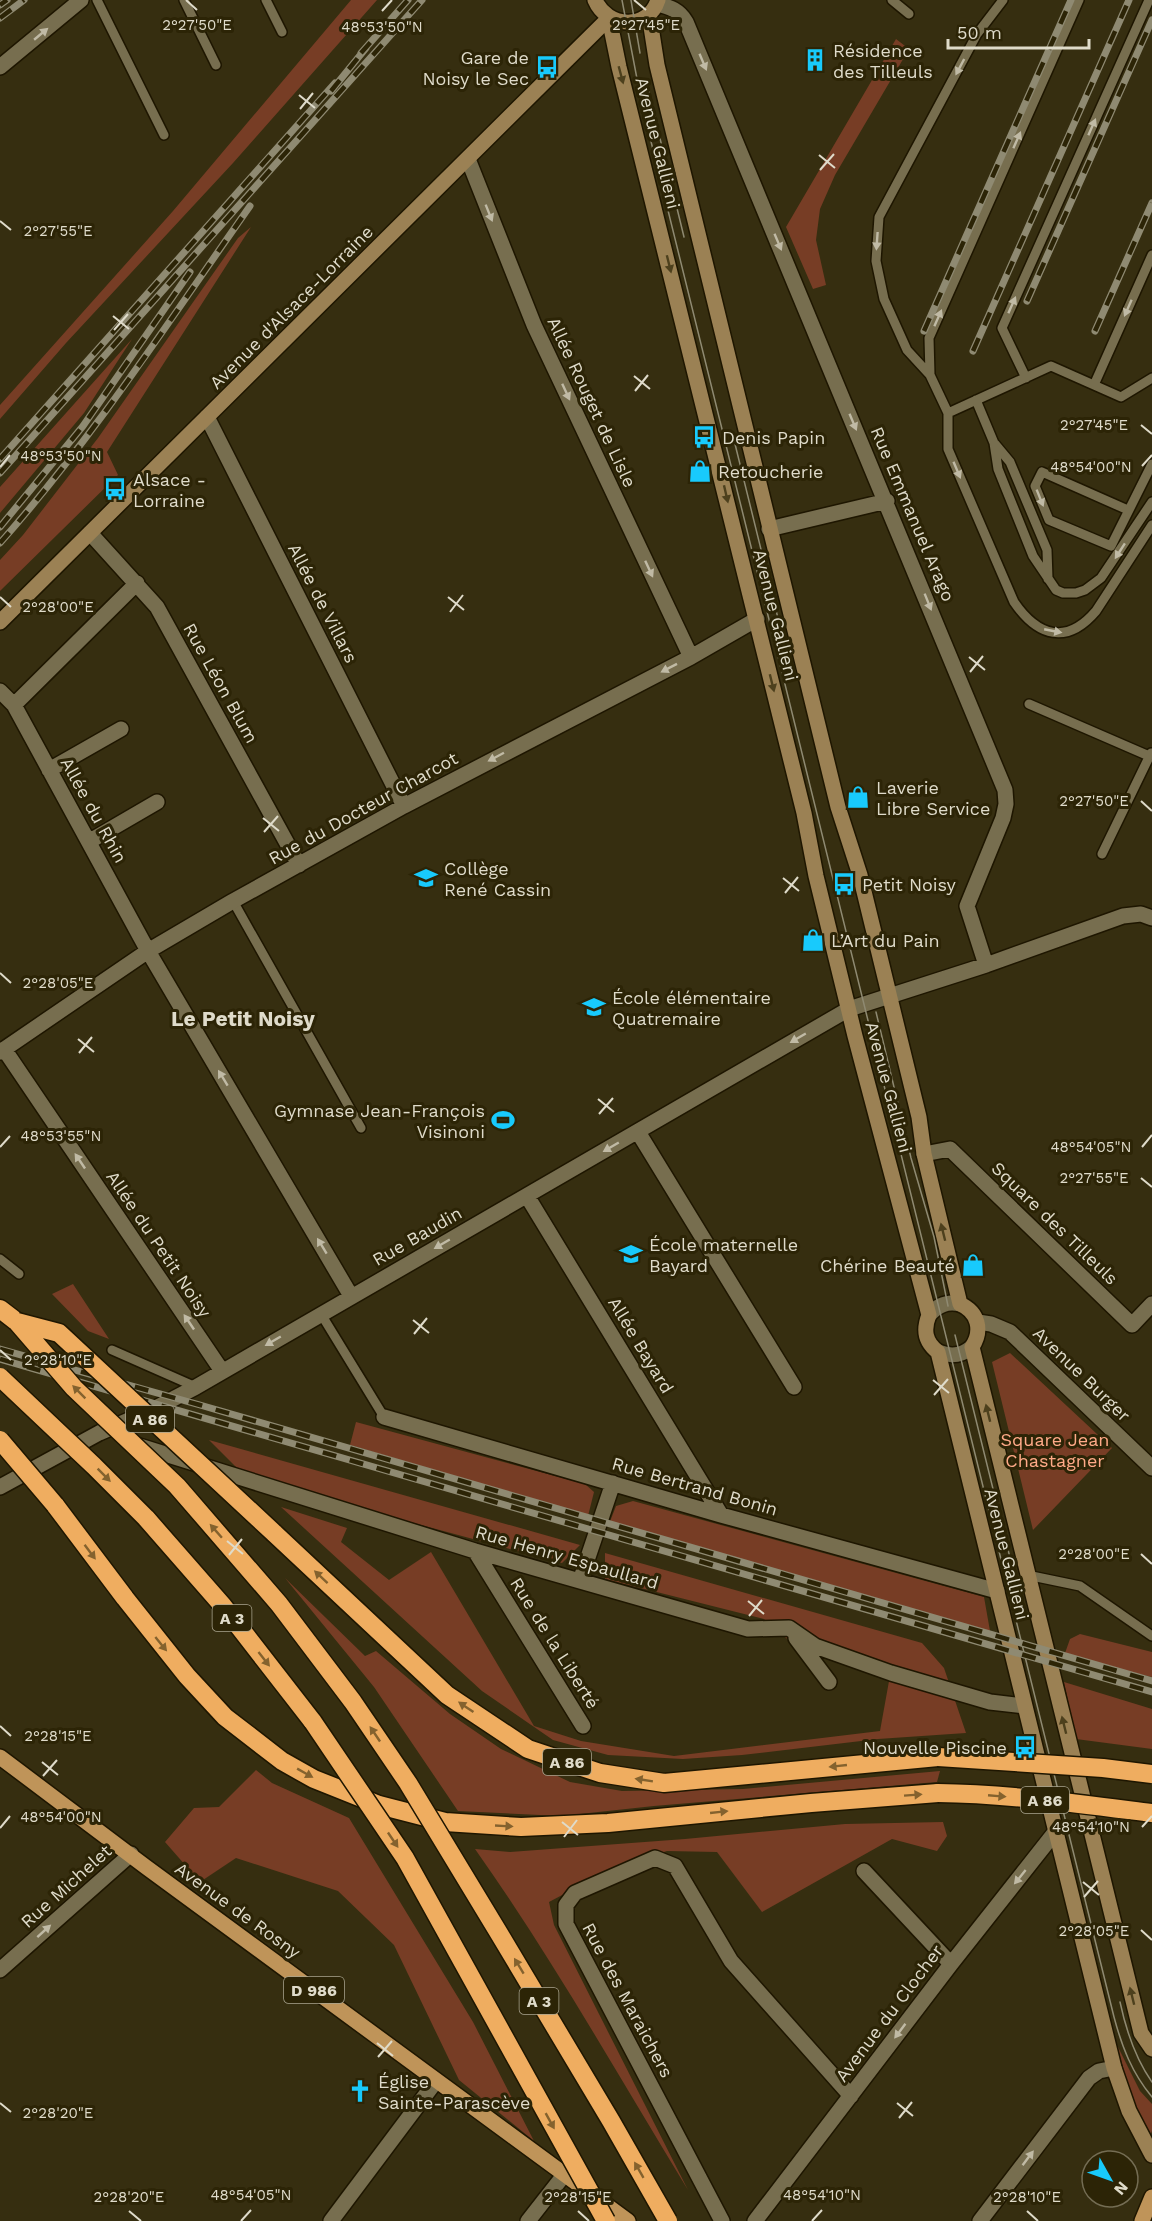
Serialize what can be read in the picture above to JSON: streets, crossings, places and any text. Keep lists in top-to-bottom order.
{
  "streets": {
    "highway": ["A 86", "A 3"],
    "main road": ["Avenue de Rosny", "D 986"],
    "street": [
      "Avenue Gallieni",
      "Avenue d'Alsace-Lorraine",
      "Allée Rouget de Lisle",
      "Rue Emmanuel Arago",
      "Allée de Villars",
      "Rue Léon Blum",
      "Rue du Docteur Charcot",
      "Allée du Rhin",
      "Square des Tilleuls",
      "Rue Baudin",
      "Allée du Petit Noisy",
      "Allée Bayard",
      "Avenue Burger",
      "Rue Bertrand Bonin",
      "Rue Henry Espaullard",
      "Rue de la Liberté",
      "Rue Michelet",
      "Rue des Maraichers",
      "Avenue du Clocher"
    ]
  },
  "crossings": [
    ["Avenue Gallieni", "Avenue d'Alsace-Lorraine"],
    ["Avenue Gallieni", "Rue Emmanuel Arago"],
    ["Avenue Gallieni", "Rue du Docteur Charcot"],
    ["Avenue Gallieni", "Square des Tilleuls"],
    ["Avenue Gallieni", "Rue Baudin"],
    ["Avenue Gallieni", "Avenue Burger"],
    ["Avenue Gallieni", "Rue Bertrand Bonin"],
    ["Avenue Gallieni", "Avenue du Clocher"],
    ["Avenue d'Alsace-Lorraine", "Allée Rouget de Lisle"],
    ["Avenue d'Alsace-Lorraine", "Allée de Villars"],
    ["Avenue d'Alsace-Lorraine", "Rue Léon Blum"],
    ["Allée Rouget de Lisle", "Rue du Docteur Charcot"],
    ["Allée de Villars", "Rue du Docteur Charcot"],
    ["Rue Léon Blum", "Rue du Docteur Charcot"],
    ["Rue du Docteur Charcot", "Allée du Rhin"],
    ["Rue du Docteur Charcot", "Allée du Petit Noisy"],
    ["Allée du Rhin", "Rue Baudin"],
    ["Rue Baudin", "Allée du Petit Noisy"],
    ["Rue Baudin", "Allée Bayard"],
    ["Rue Baudin", "Rue Henry Espaullard"],
    ["Allée Bayard", "Rue Bertrand Bonin"],
    ["A 86", "A 3"],
    ["Rue Henry Espaullard", "Rue de la Liberté"],
    ["Rue Michelet", "Avenue de Rosny"],
    ["Rue des Maraichers", "Avenue du Clocher"]
  ],
  "one_way": [
    "Allée Rouget de Lisle",
    "Rue Emmanuel Arago",
    "Rue du Docteur Charcot",
    "Allée du Rhin",
    "Rue Baudin",
    "Allée du Petit Noisy",
    "Rue Michelet",
    "Avenue du Clocher"
  ],
  "districts": ["Le Petit Noisy"],
  "parks": ["Square Jean Chastagner"],
  "places": {
    "building": ["Résidence des Tilleuls"],
    "bus stop": [
      "Gare de Noisy le Sec",
      "Denis Papin",
      "Alsace - Lorraine",
      "Petit Noisy",
      "Nouvelle Piscine"
    ],
    "shop": [
      "Retoucherie",
      "Laverie Libre Service",
      "L’Art du Pain",
      "Chérine Beauté"
    ],
    "school or university": ["Collège René Cassin", "École élémentaire Quatremaire", "École maternelle Bayard"],
    "sports": ["Gymnase Jean-François Visinoni"],
    "church": ["Église Sainte-Parascève"]
  },
  "scale_bar": "50 m",
  "north": "bottom right",
  "coordinates": [
    "2°27'50\"E",
    "2°27'45\"E",
    "48°53'50\"N",
    "2°27'55\"E",
    "48°54'00\"N",
    "2°28'00\"E",
    "2°28'05\"E",
    "48°53'55\"N",
    "48°54'05\"N",
    "2°28'10\"E",
    "2°28'15\"E",
    "48°54'10\"N",
    "2°28'20\"E"
  ]
}
